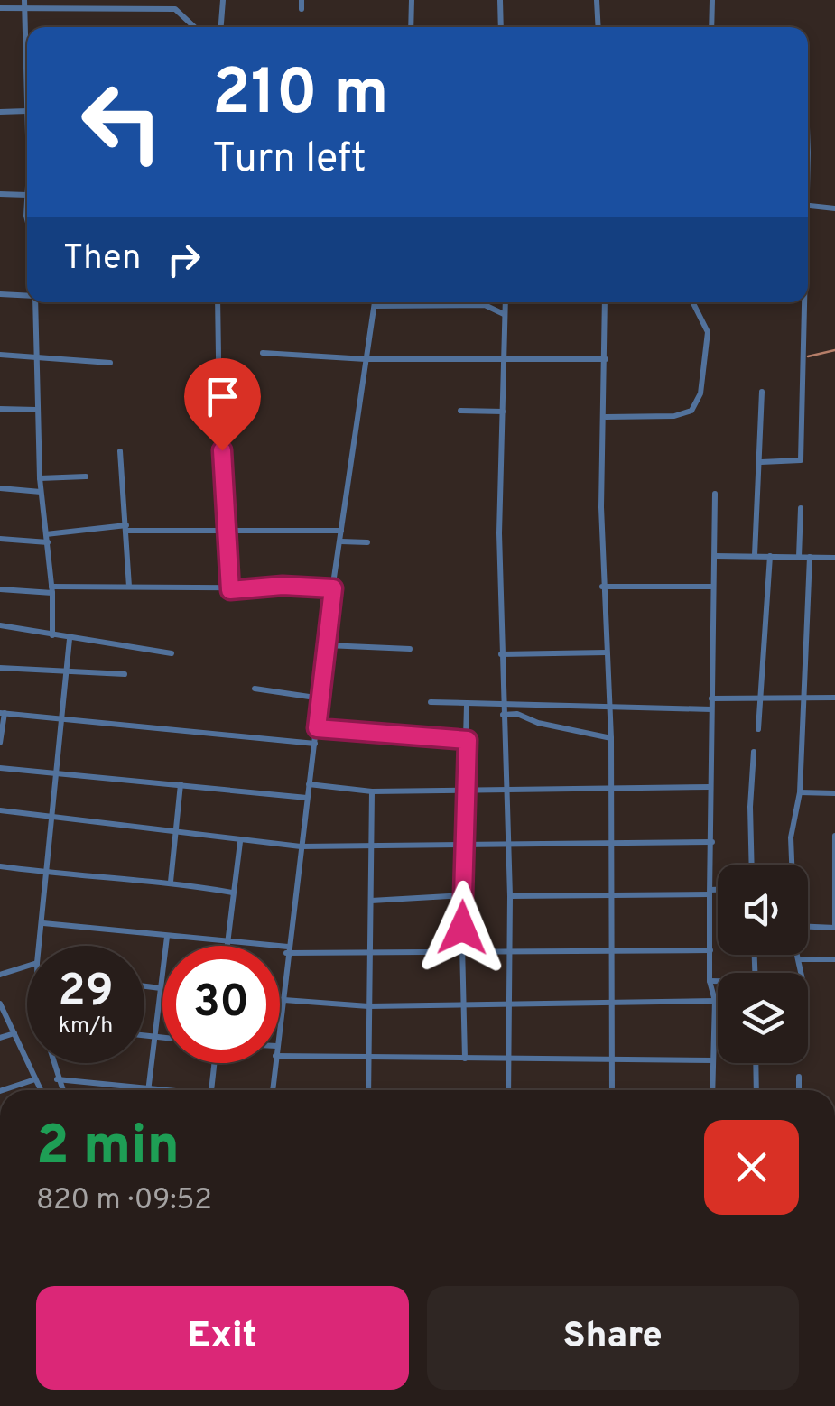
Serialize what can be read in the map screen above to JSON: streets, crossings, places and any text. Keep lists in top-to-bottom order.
{
  "page": {
    "turn": ["210 m", "Turn left"],
    "then": "Then",
    "speed": "29 km/h",
    "limit": "30",
    "heading": ["2 min", "820 m · 09:52"],
    "buttons": ["Exit", "Share"]
  }
}
